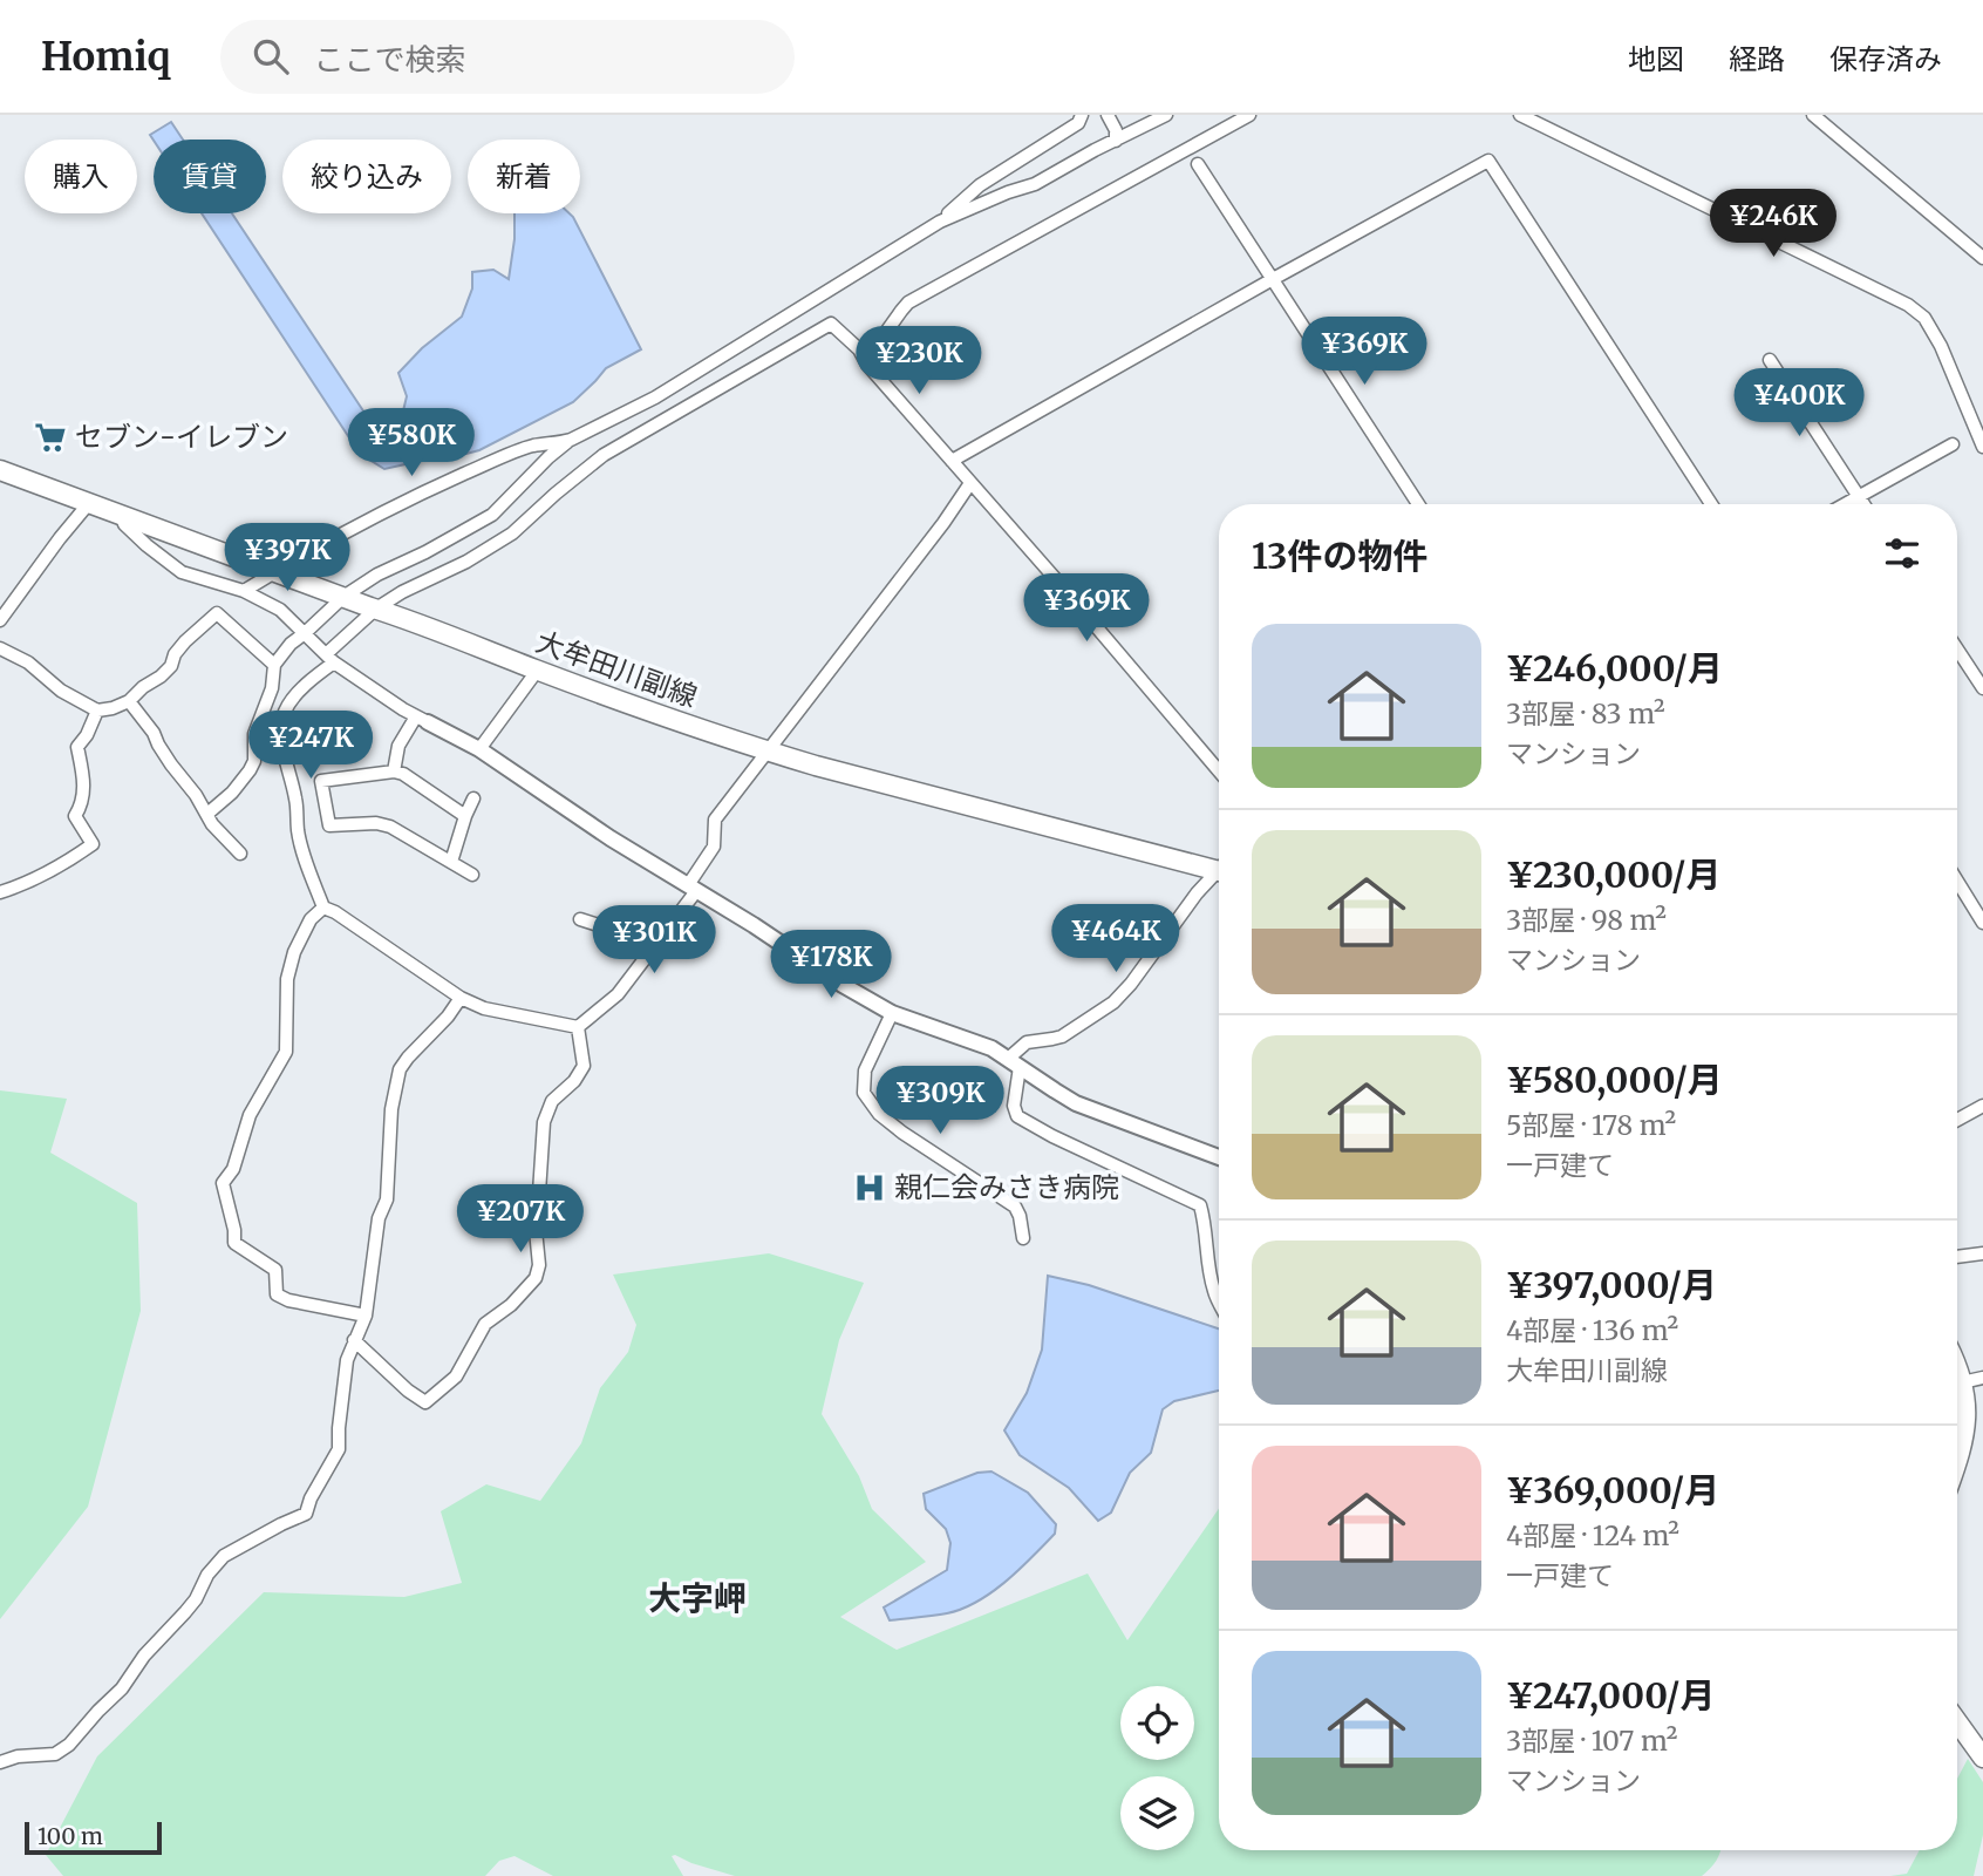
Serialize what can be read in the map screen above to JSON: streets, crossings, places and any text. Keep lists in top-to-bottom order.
{
  "streets": {
    "main road": ["大牟田川副線"]
  },
  "districts": ["大字岬"],
  "places": {
    "supermarket": ["セブン-イレブン"],
    "hospital": ["親仁会みさき病院"]
  },
  "scale_bar": "100 m",
  "page": {
    "header": "Homiq",
    "search": "ここで検索",
    "nav": ["地図", "経路", "保存済み"],
    "chip": [
      "購入",
      "賃貸",
      "絞り込み",
      "新着"
    ],
    "price": [
      "¥246K",
      "¥369K",
      "¥230K",
      "¥400K",
      "¥580K",
      "¥397K",
      "¥369K",
      "¥247K",
      "¥464K",
      "¥301K",
      "¥178K",
      "¥309K",
      "¥207K"
    ],
    "heading": "13件の物件",
    "list": [
      {
        "name": "¥246,000/月",
        "note": "3部屋 · 83 m² · マンション"
      },
      {
        "name": "¥230,000/月",
        "note": "3部屋 · 98 m² · マンション"
      },
      {
        "name": "¥580,000/月",
        "note": "5部屋 · 178 m² · 一戸建て"
      },
      {
        "name": "¥397,000/月",
        "note": "4部屋 · 136 m² · 大牟田川副線"
      },
      {
        "name": "¥369,000/月",
        "note": "4部屋 · 124 m² · 一戸建て"
      },
      {
        "name": "¥247,000/月",
        "note": "3部屋 · 107 m² · マンション"
      }
    ],
    "scale": "100 m"
  }
}
